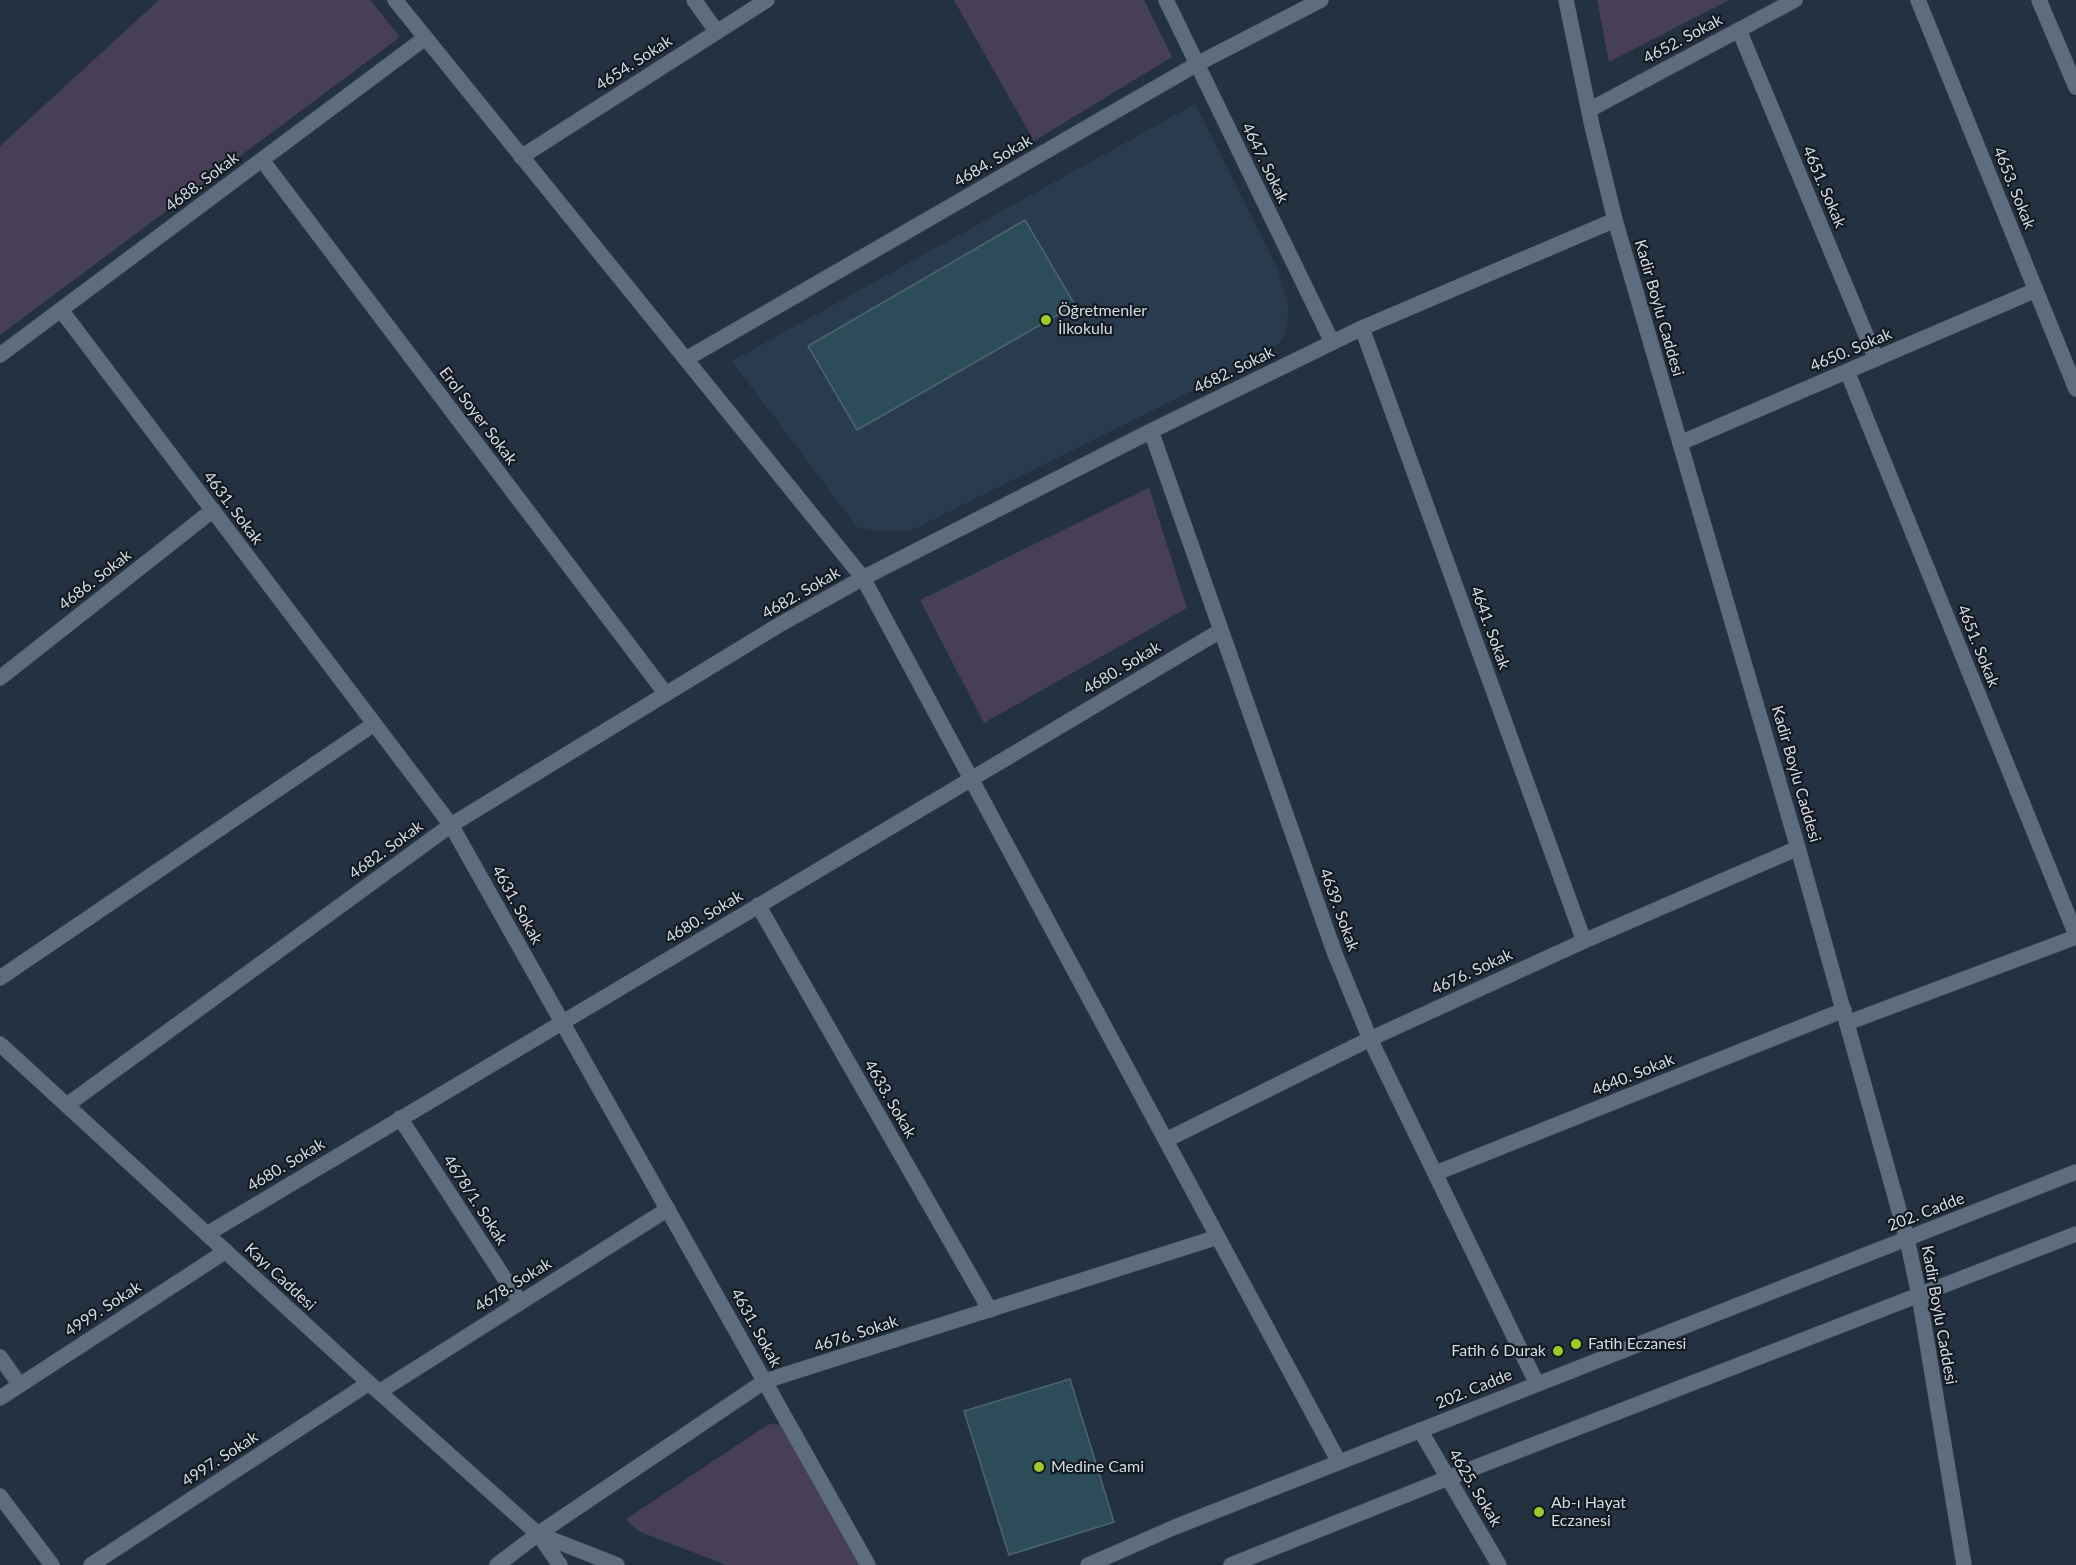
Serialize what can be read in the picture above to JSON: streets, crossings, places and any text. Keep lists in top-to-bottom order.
{
  "streets": {
    "street": [
      "4652. Sokak",
      "4654. Sokak",
      "4684. Sokak",
      "4647. Sokak",
      "4688. Sokak",
      "4651. Sokak",
      "4653. Sokak",
      "Kadir Boylu Caddesi",
      "4650. Sokak",
      "4682. Sokak",
      "Erol Soyer Sokak",
      "4631. Sokak",
      "4686. Sokak",
      "4641. Sokak",
      "4680. Sokak",
      "4639. Sokak",
      "4676. Sokak",
      "4640. Sokak",
      "4633. Sokak",
      "4678/1. Sokak",
      "202. Cadde",
      "Kayı Caddesi",
      "4678. Sokak",
      "4999. Sokak",
      "4997. Sokak",
      "4625. Sokak"
    ]
  },
  "crossings": [
    ["4652. Sokak", "4651. Sokak"],
    ["4652. Sokak", "Kadir Boylu Caddesi"],
    ["4684. Sokak", "4647. Sokak"],
    ["4647. Sokak", "4682. Sokak"],
    ["4688. Sokak", "Erol Soyer Sokak"],
    ["4688. Sokak", "4631. Sokak"],
    ["4651. Sokak", "4650. Sokak"],
    ["4651. Sokak", "4640. Sokak"],
    ["4653. Sokak", "4650. Sokak"],
    ["Kadir Boylu Caddesi", "4650. Sokak"],
    ["Kadir Boylu Caddesi", "4682. Sokak"],
    ["Kadir Boylu Caddesi", "4676. Sokak"],
    ["Kadir Boylu Caddesi", "4640. Sokak"],
    ["Kadir Boylu Caddesi", "202. Cadde"],
    ["4682. Sokak", "Erol Soyer Sokak"],
    ["4682. Sokak", "4631. Sokak"],
    ["4682. Sokak", "4641. Sokak"],
    ["4682. Sokak", "4639. Sokak"],
    ["4682. Sokak", "Kayı Caddesi"],
    ["4631. Sokak", "4686. Sokak"],
    ["4631. Sokak", "4680. Sokak"],
    ["4631. Sokak", "4676. Sokak"],
    ["4631. Sokak", "4678. Sokak"],
    ["4641. Sokak", "4676. Sokak"],
    ["4680. Sokak", "4639. Sokak"],
    ["4680. Sokak", "4633. Sokak"],
    ["4680. Sokak", "4678/1. Sokak"],
    ["4680. Sokak", "Kayı Caddesi"],
    ["4639. Sokak", "4676. Sokak"],
    ["4639. Sokak", "4640. Sokak"],
    ["4639. Sokak", "202. Cadde"],
    ["4676. Sokak", "4633. Sokak"],
    ["4676. Sokak", "Kayı Caddesi"],
    ["4678/1. Sokak", "4678. Sokak"],
    ["202. Cadde", "4625. Sokak"],
    ["Kayı Caddesi", "4678. Sokak"],
    ["Kayı Caddesi", "4999. Sokak"],
    ["Kayı Caddesi", "4997. Sokak"],
    ["4678. Sokak", "4997. Sokak"]
  ],
  "places": [
    "Öğretmenler İlkokulu",
    "Fatih Eczanesi",
    "Fatih 6 Durak",
    "Medine Cami",
    "Ab-ı Hayat Eczanesi"
  ]
}
